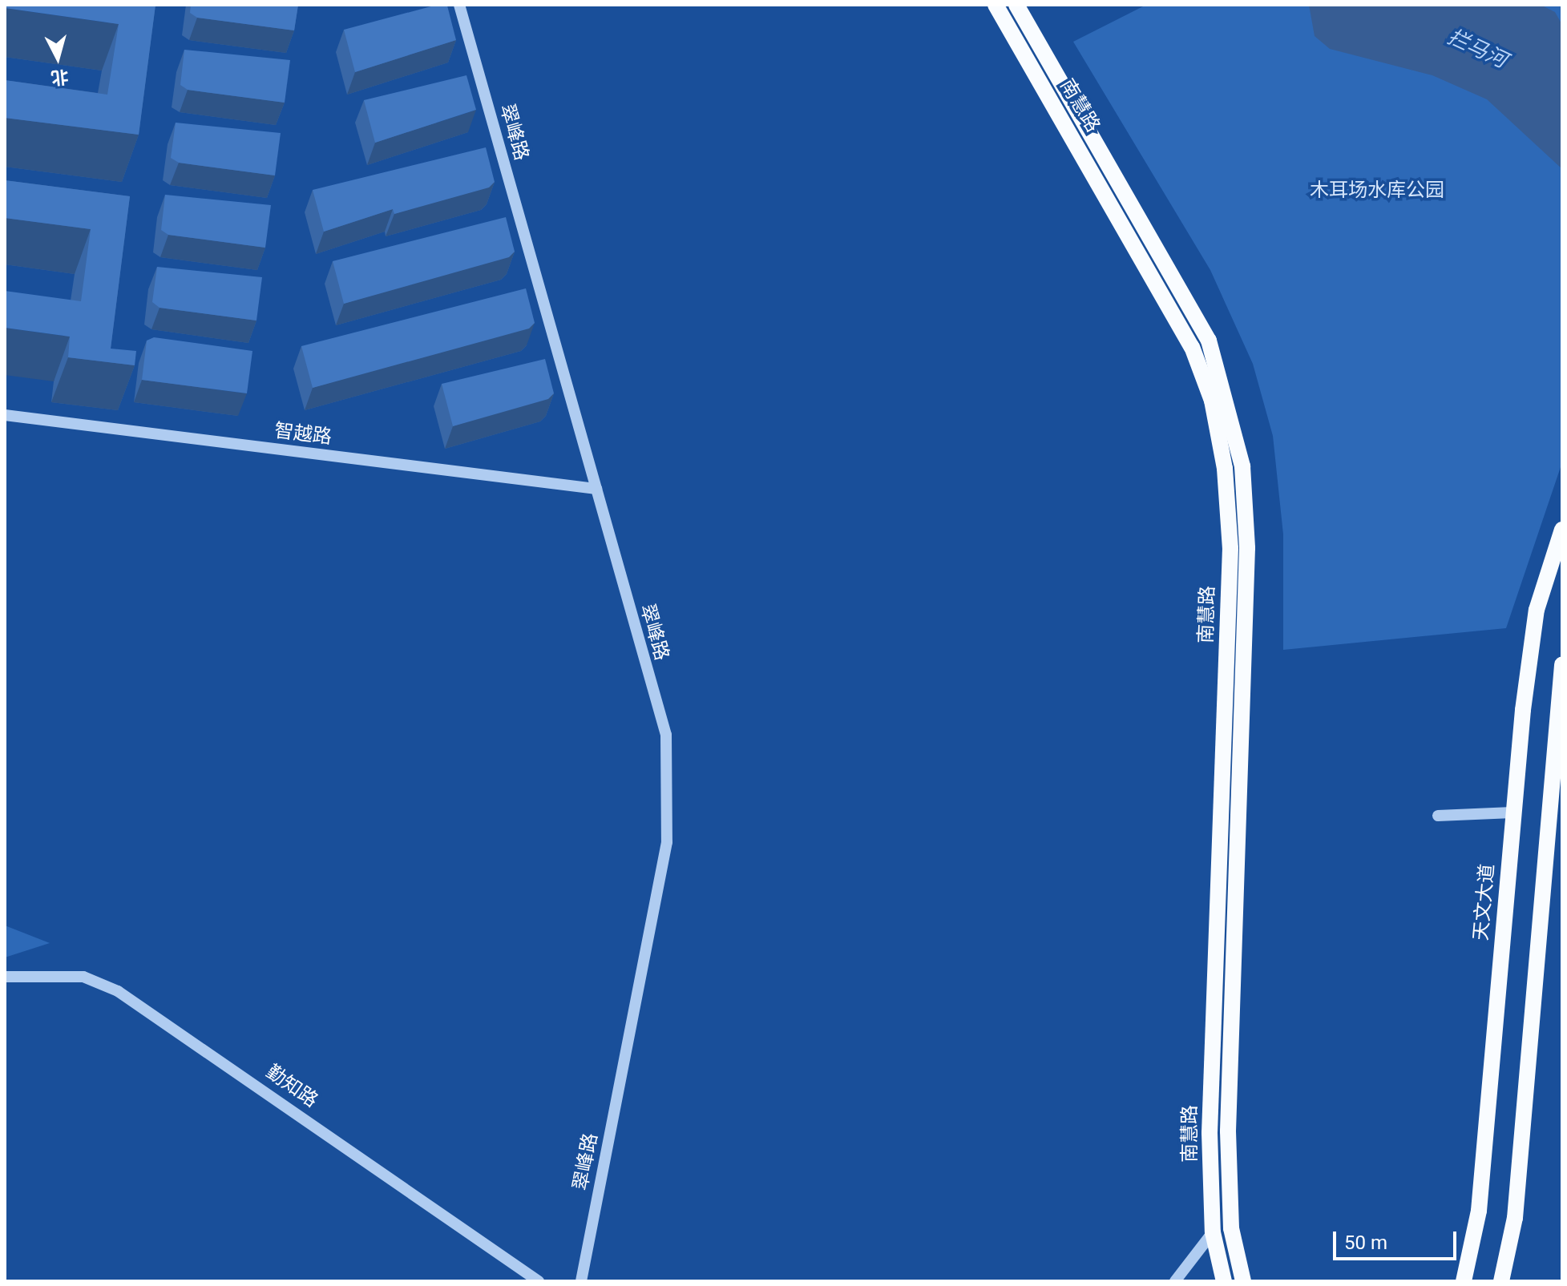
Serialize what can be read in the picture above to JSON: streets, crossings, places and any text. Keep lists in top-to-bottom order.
{
  "streets": {
    "main road": ["南慧路", "天文大道"],
    "street": ["翠峰路", "智越路", "勤知路"]
  },
  "crossings": [
    ["翠峰路", "智越路"]
  ],
  "water": ["拦马河"],
  "parks": ["木耳场水库公园"],
  "scale_bar": "50 m",
  "north": "bottom"
}
